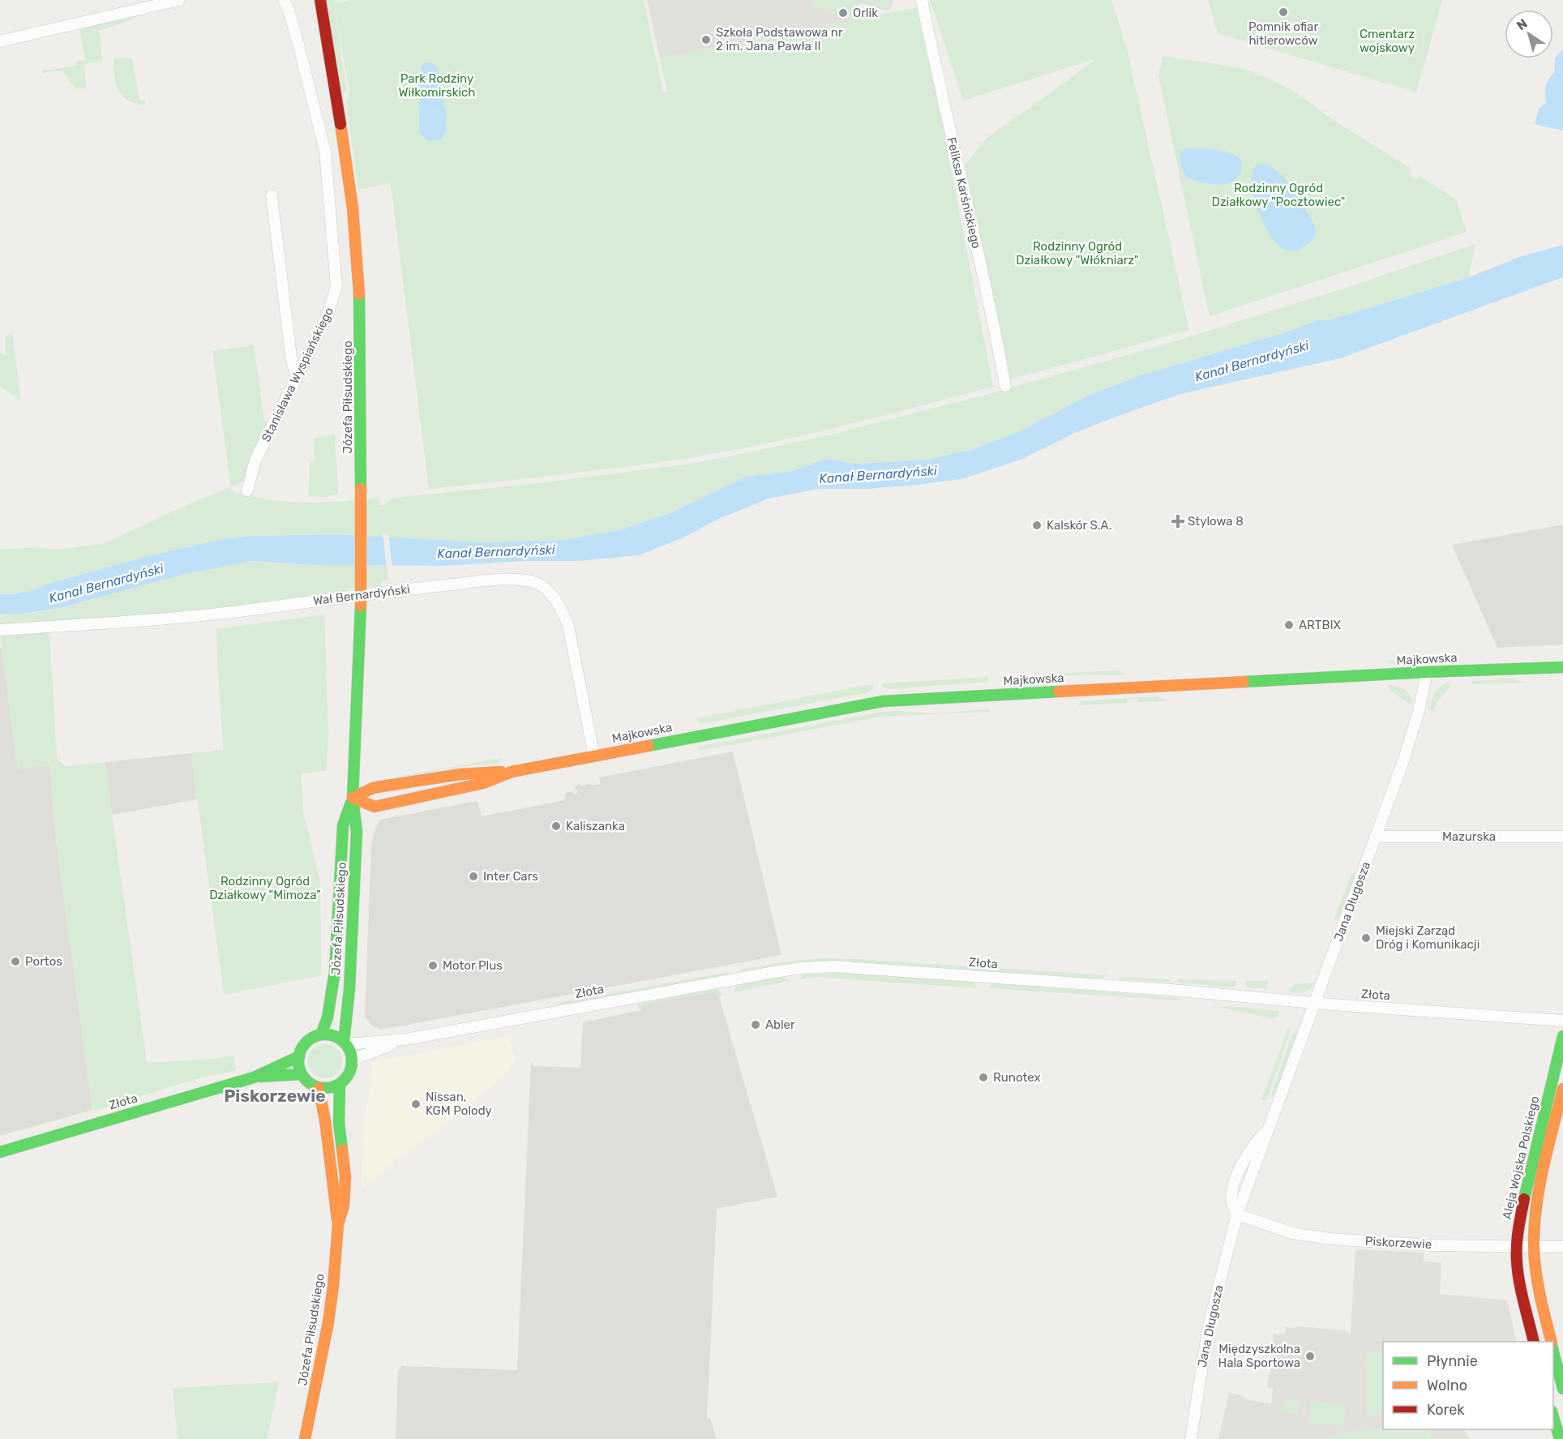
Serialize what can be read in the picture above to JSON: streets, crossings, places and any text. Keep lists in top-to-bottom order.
{
  "streets": {
    "main road": [
      "Józefa Piłsudskiego",
      "Majkowska",
      "Złota",
      "Aleja Wojska Polskiego"
    ],
    "street": [
      "Feliksa Karśnickiego",
      "Stanisława Wyspiańskiego",
      "Wał Bernardyński",
      "Mazurska",
      "Jana Długosza",
      "Piskorzewie"
    ]
  },
  "crossings": [
    ["Józefa Piłsudskiego", "Majkowska"],
    ["Józefa Piłsudskiego", "Złota"],
    ["Wał Bernardyński", "Majkowska"],
    ["Majkowska", "Jana Długosza"],
    ["Mazurska", "Jana Długosza"],
    ["Jana Długosza", "Złota"],
    ["Jana Długosza", "Piskorzewie"],
    ["Aleja Wojska Polskiego", "Piskorzewie"]
  ],
  "districts": ["Piskorzewie"],
  "water": ["Kanał Bernardyński"],
  "parks": [
    "Cmentarz wojskowy",
    "Park Rodziny Wiłkomirskich",
    "Rodzinny Ogród Działkowy \"Pocztowiec\"",
    "Rodzinny Ogród Działkowy \"Włókniarz\"",
    "Rodzinny Ogród Działkowy \"Mimoza\""
  ],
  "places": {
    "other": [
      "Pomnik ofiar hitlerowców",
      "Orlik",
      "Szkoła Podstawowa nr 2 im. Jana Pawła II",
      "Kalskór S.A.",
      "ARTBIX",
      "Kaliszanka",
      "Inter Cars",
      "Miejski Zarząd Dróg i Komunikacji",
      "Portos",
      "Motor Plus",
      "Abler",
      "Runotex",
      "Nissan, KGM Polody",
      "Międzyszkolna Hala Sportowa"
    ],
    "health": ["Stylowa 8"]
  },
  "legend": ["Płynnie", "Wolno", "Korek"],
  "north": "top left"
}
